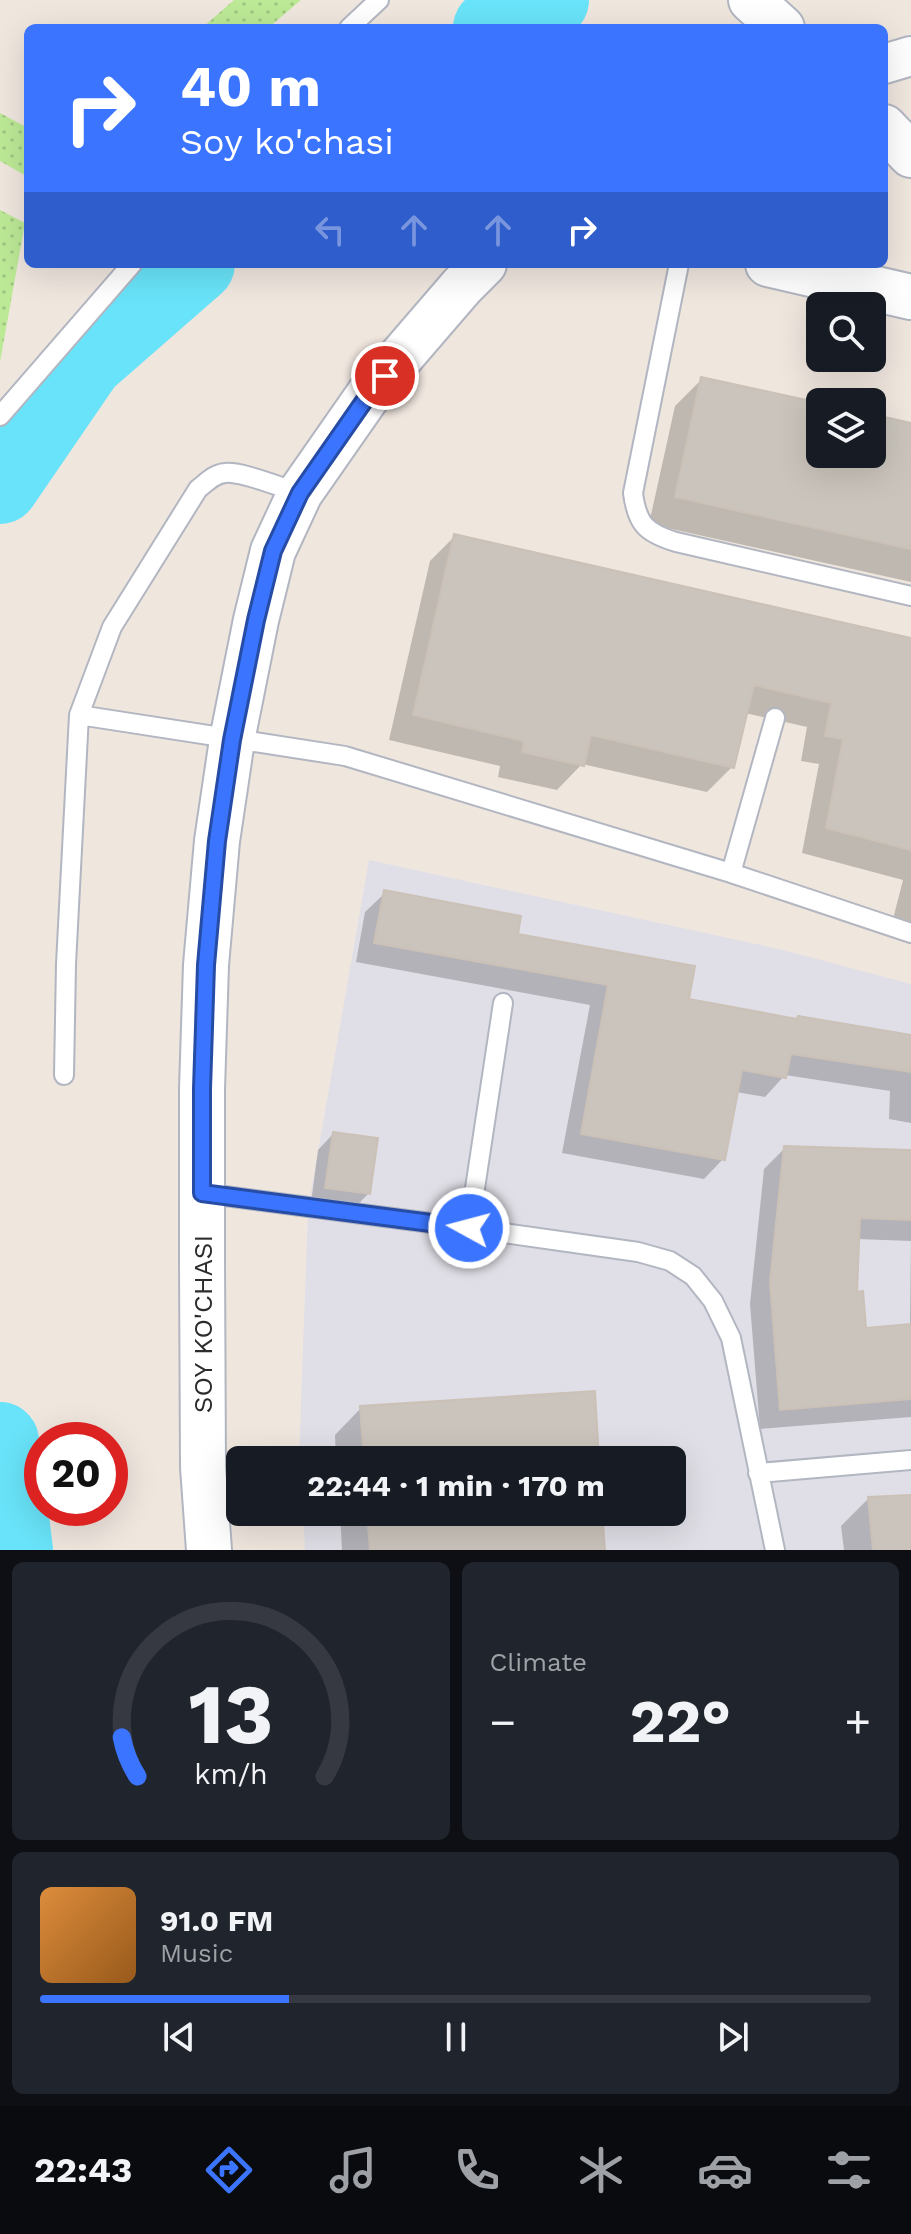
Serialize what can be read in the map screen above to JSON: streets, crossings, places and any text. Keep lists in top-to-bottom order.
{
  "streets": {
    "main road": ["SOY KO'CHASI"]
  },
  "page": {
    "turn": ["40 m", "Soy ko'chasi"],
    "limit": "20",
    "trip": "22:44 · 1 min · 170 m",
    "tile": "Climate",
    "heat": ["−", "22°", "+"],
    "song": ["91.0 FM", "Music"],
    "tabs": "22:43",
    "gauge": ["13", "km/h"]
  }
}
